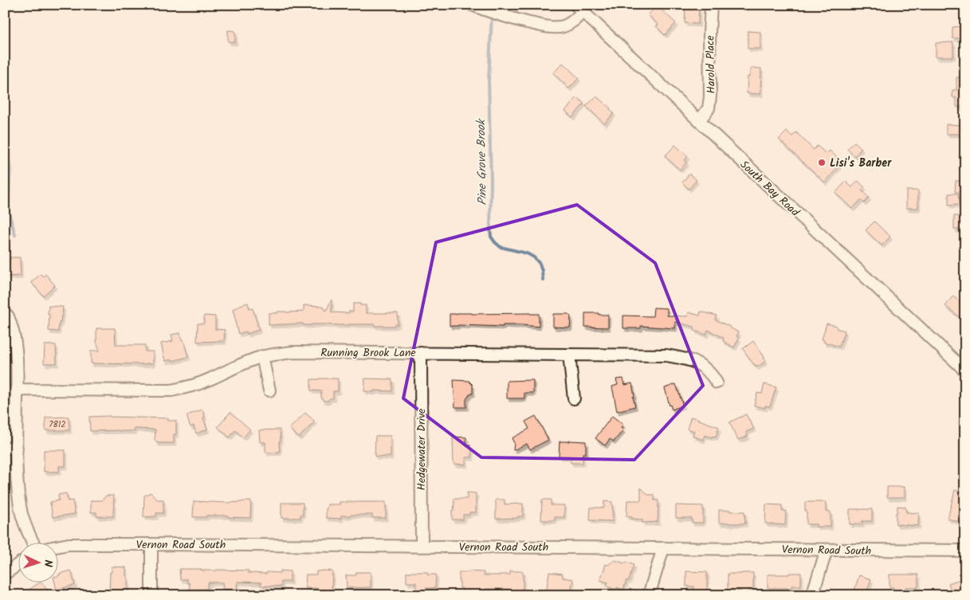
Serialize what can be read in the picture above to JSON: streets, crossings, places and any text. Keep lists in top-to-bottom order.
{
  "streets": {
    "street": [
      "Harold Place",
      "South Bay Road",
      "Running Brook Lane",
      "Hedgewater Drive",
      "Vernon Road South"
    ]
  },
  "crossings": [
    ["Harold Place", "South Bay Road"],
    ["Running Brook Lane", "Hedgewater Drive"],
    ["Hedgewater Drive", "Vernon Road South"]
  ],
  "water": ["Pine Grove Brook"],
  "places": ["Lisi's Barber"],
  "house_numbers": ["7812"],
  "north": "right"
}
